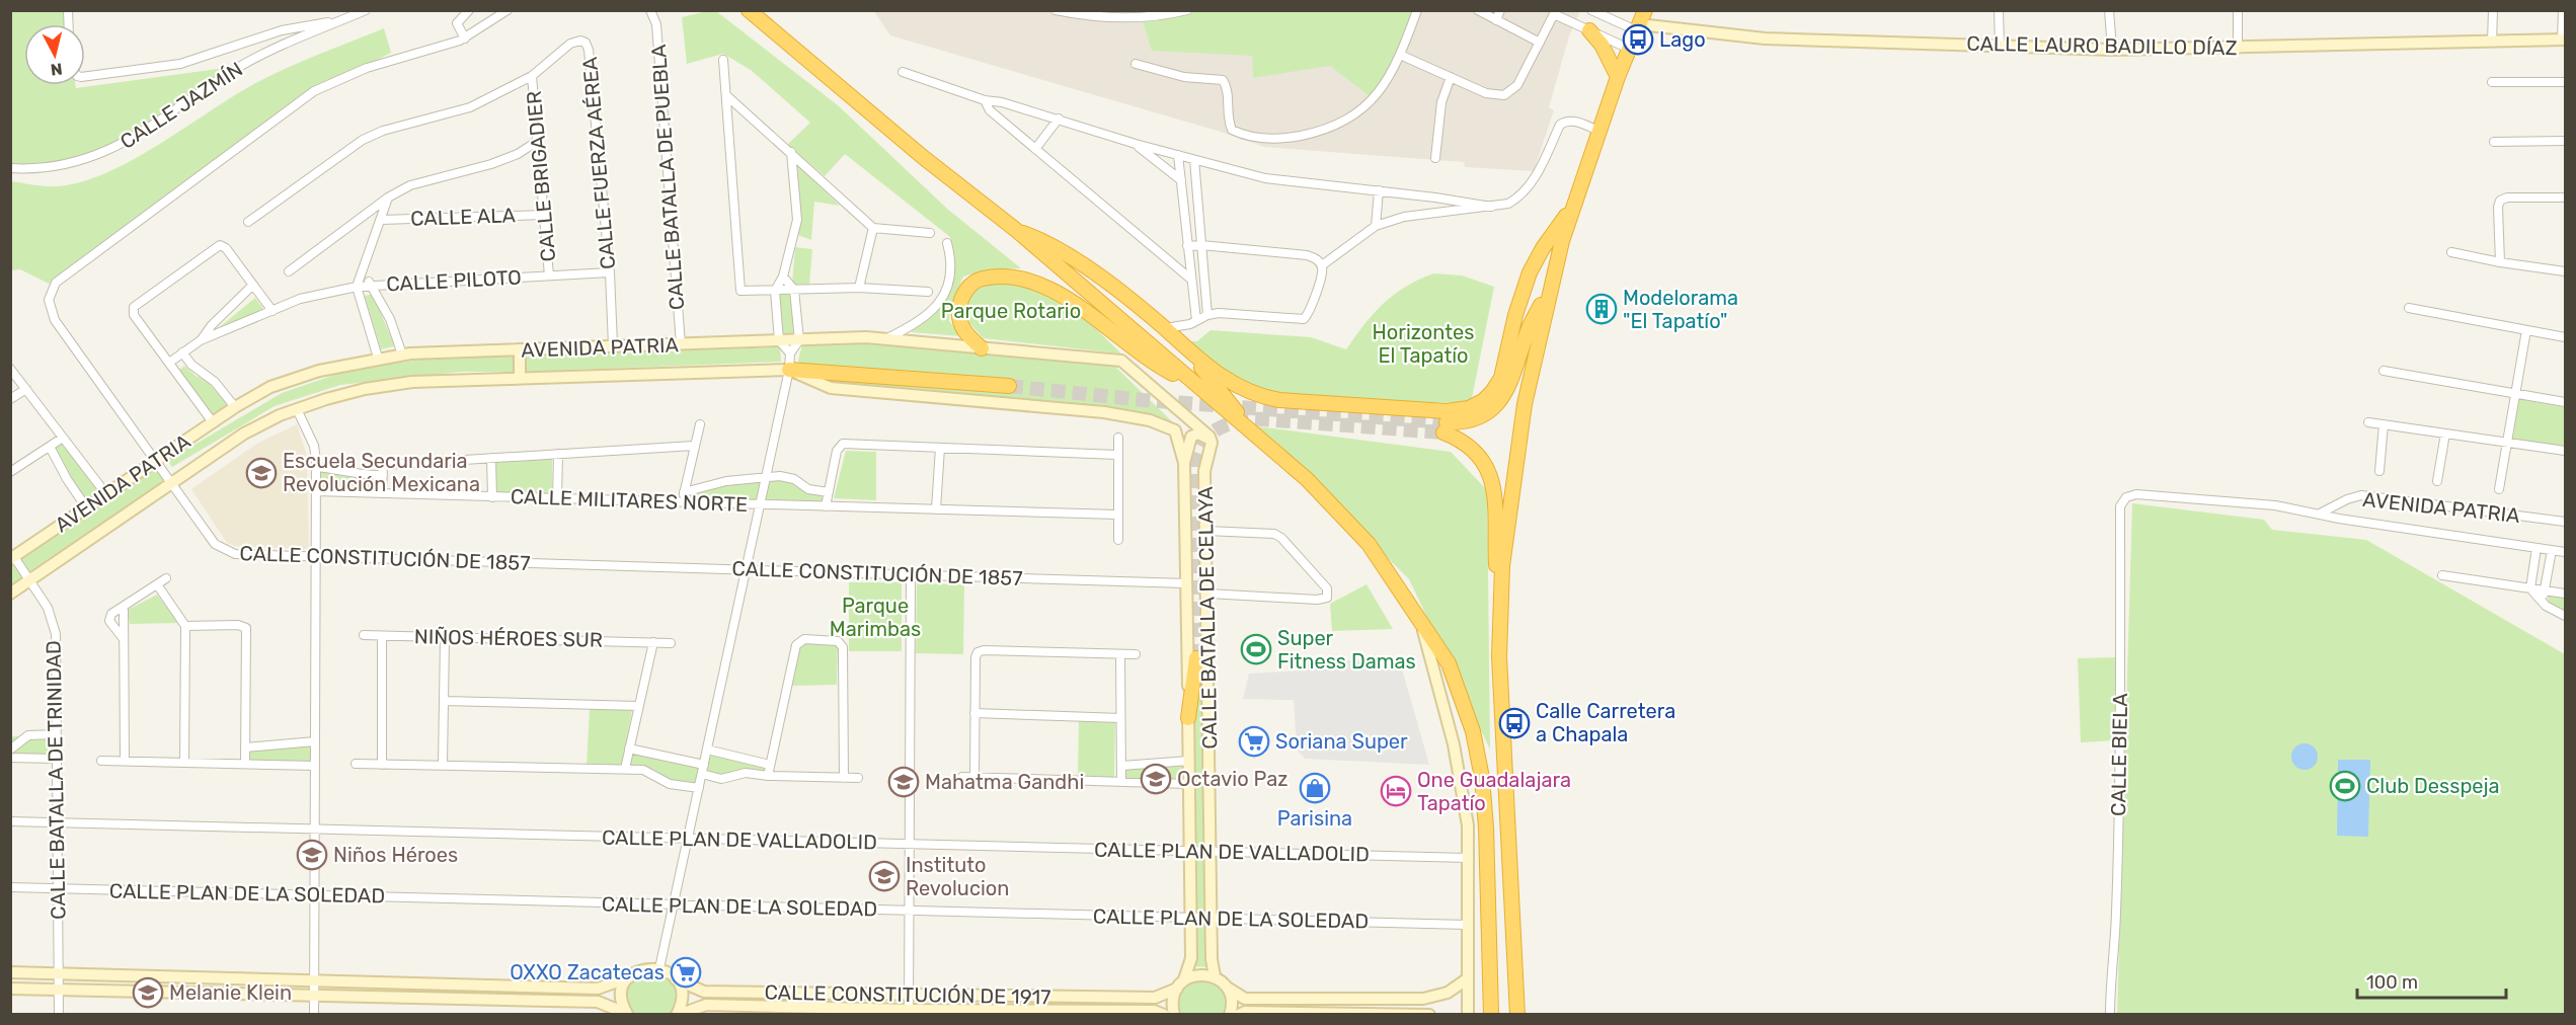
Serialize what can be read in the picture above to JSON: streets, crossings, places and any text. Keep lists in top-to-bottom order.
{
  "streets": {
    "street": [
      "CALLE LAURO BADILLO DÍAZ",
      "CALLE JAZMÍN",
      "CALLE FUERZA AÉREA",
      "CALLE BRIGADIER",
      "CALLE BATALLA DE PUEBLA",
      "CALLE ALA",
      "CALLE PILOTO",
      "AVENIDA PATRIA",
      "CALLE MILITARES NORTE",
      "CALLE CONSTITUCIÓN DE 1857",
      "CALLE BATALLA DE CELAYA",
      "NIÑOS HÉROES SUR",
      "CALLE BIELA",
      "CALLE BATALLA DE TRINIDAD",
      "CALLE PLAN DE VALLADOLID",
      "CALLE PLAN DE LA SOLEDAD",
      "CALLE CONSTITUCIÓN DE 1917"
    ]
  },
  "crossings": [
    ["CALLE FUERZA AÉREA", "CALLE BRIGADIER"],
    ["CALLE FUERZA AÉREA", "CALLE PILOTO"],
    ["CALLE FUERZA AÉREA", "AVENIDA PATRIA"],
    ["CALLE BRIGADIER", "CALLE ALA"],
    ["CALLE BRIGADIER", "CALLE PILOTO"],
    ["CALLE BATALLA DE PUEBLA", "AVENIDA PATRIA"],
    ["AVENIDA PATRIA", "CALLE CONSTITUCIÓN DE 1857"],
    ["AVENIDA PATRIA", "CALLE BATALLA DE CELAYA"],
    ["AVENIDA PATRIA", "CALLE BIELA"],
    ["AVENIDA PATRIA", "CALLE BATALLA DE TRINIDAD"],
    ["CALLE CONSTITUCIÓN DE 1857", "CALLE BATALLA DE CELAYA"],
    ["CALLE BATALLA DE CELAYA", "CALLE PLAN DE VALLADOLID"],
    ["CALLE BATALLA DE CELAYA", "CALLE PLAN DE LA SOLEDAD"],
    ["CALLE BATALLA DE CELAYA", "CALLE CONSTITUCIÓN DE 1917"],
    ["CALLE BATALLA DE TRINIDAD", "CALLE PLAN DE VALLADOLID"],
    ["CALLE BATALLA DE TRINIDAD", "CALLE PLAN DE LA SOLEDAD"]
  ],
  "parks": ["Parque Rotario", "Horizontes El Tapatío", "Parque Marimbas"],
  "places": {
    "bus stop": ["Lago", "Calle Carretera a Chapala"],
    "building": ["Modelorama \"El Tapatío\""],
    "school or university": [
      "Escuela Secundaria Revolución Mexicana",
      "Octavio Paz",
      "Mahatma Gandhi",
      "Niños Héroes",
      "Instituto Revolucion",
      "Melanie Klein"
    ],
    "sports": ["Super Fitness Damas", "Club Desspeja"],
    "supermarket": ["Soriana Super", "OXXO Zacatecas"],
    "shop": ["Parisina"],
    "hotel": ["One Guadalajara Tapatío"]
  },
  "scale_bar": "100 m",
  "north": "bottom"
}
